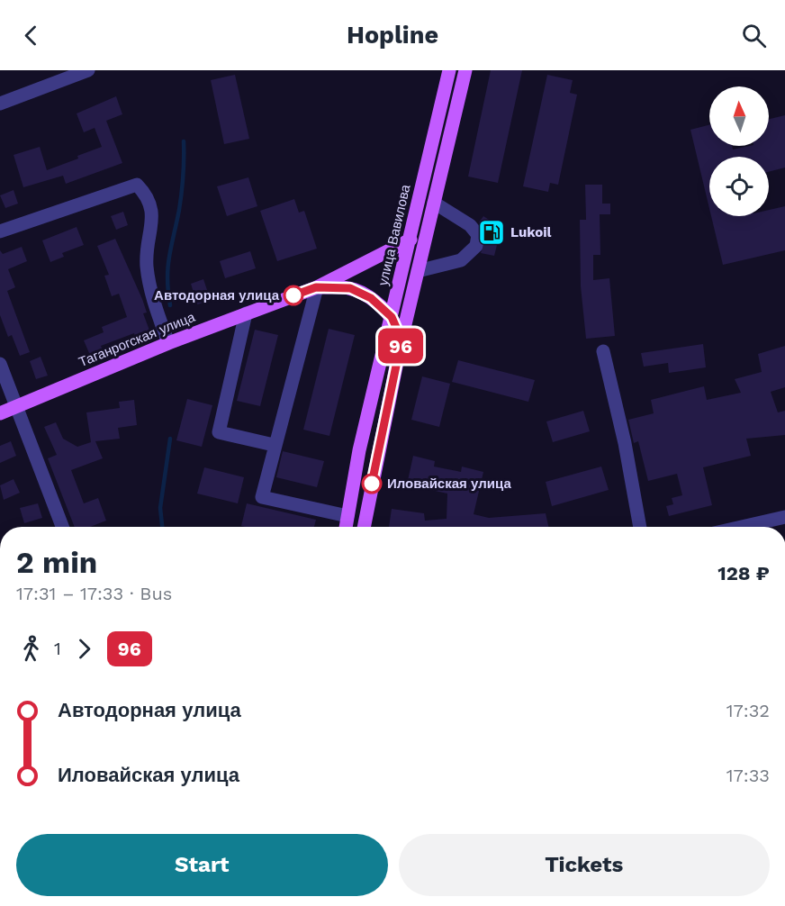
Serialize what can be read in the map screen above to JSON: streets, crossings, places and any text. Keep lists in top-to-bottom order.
{
  "streets": {
    "main road": ["улица Вавилова", "Таганрогская улица"]
  },
  "crossings": [
    ["улица Вавилова", "Таганрогская улица"]
  ],
  "places": {
    "fuel station": ["Lukoil"],
    "other": ["Автодорная улица", "Иловайская улица"]
  },
  "lines": ["bus line 96"],
  "north": "top",
  "page": {
    "header": "Hopline",
    "on_map": "96",
    "heading": ["2 min", "17:31 – 17:33 · Bus", "128 ₽"],
    "legs": ["1", "96"],
    "list": [
      {
        "name": "Автодорная улица",
        "value": "17:32"
      },
      {
        "name": "Иловайская улица",
        "value": "17:33"
      }
    ],
    "buttons": ["Start", "Tickets"]
  }
}
